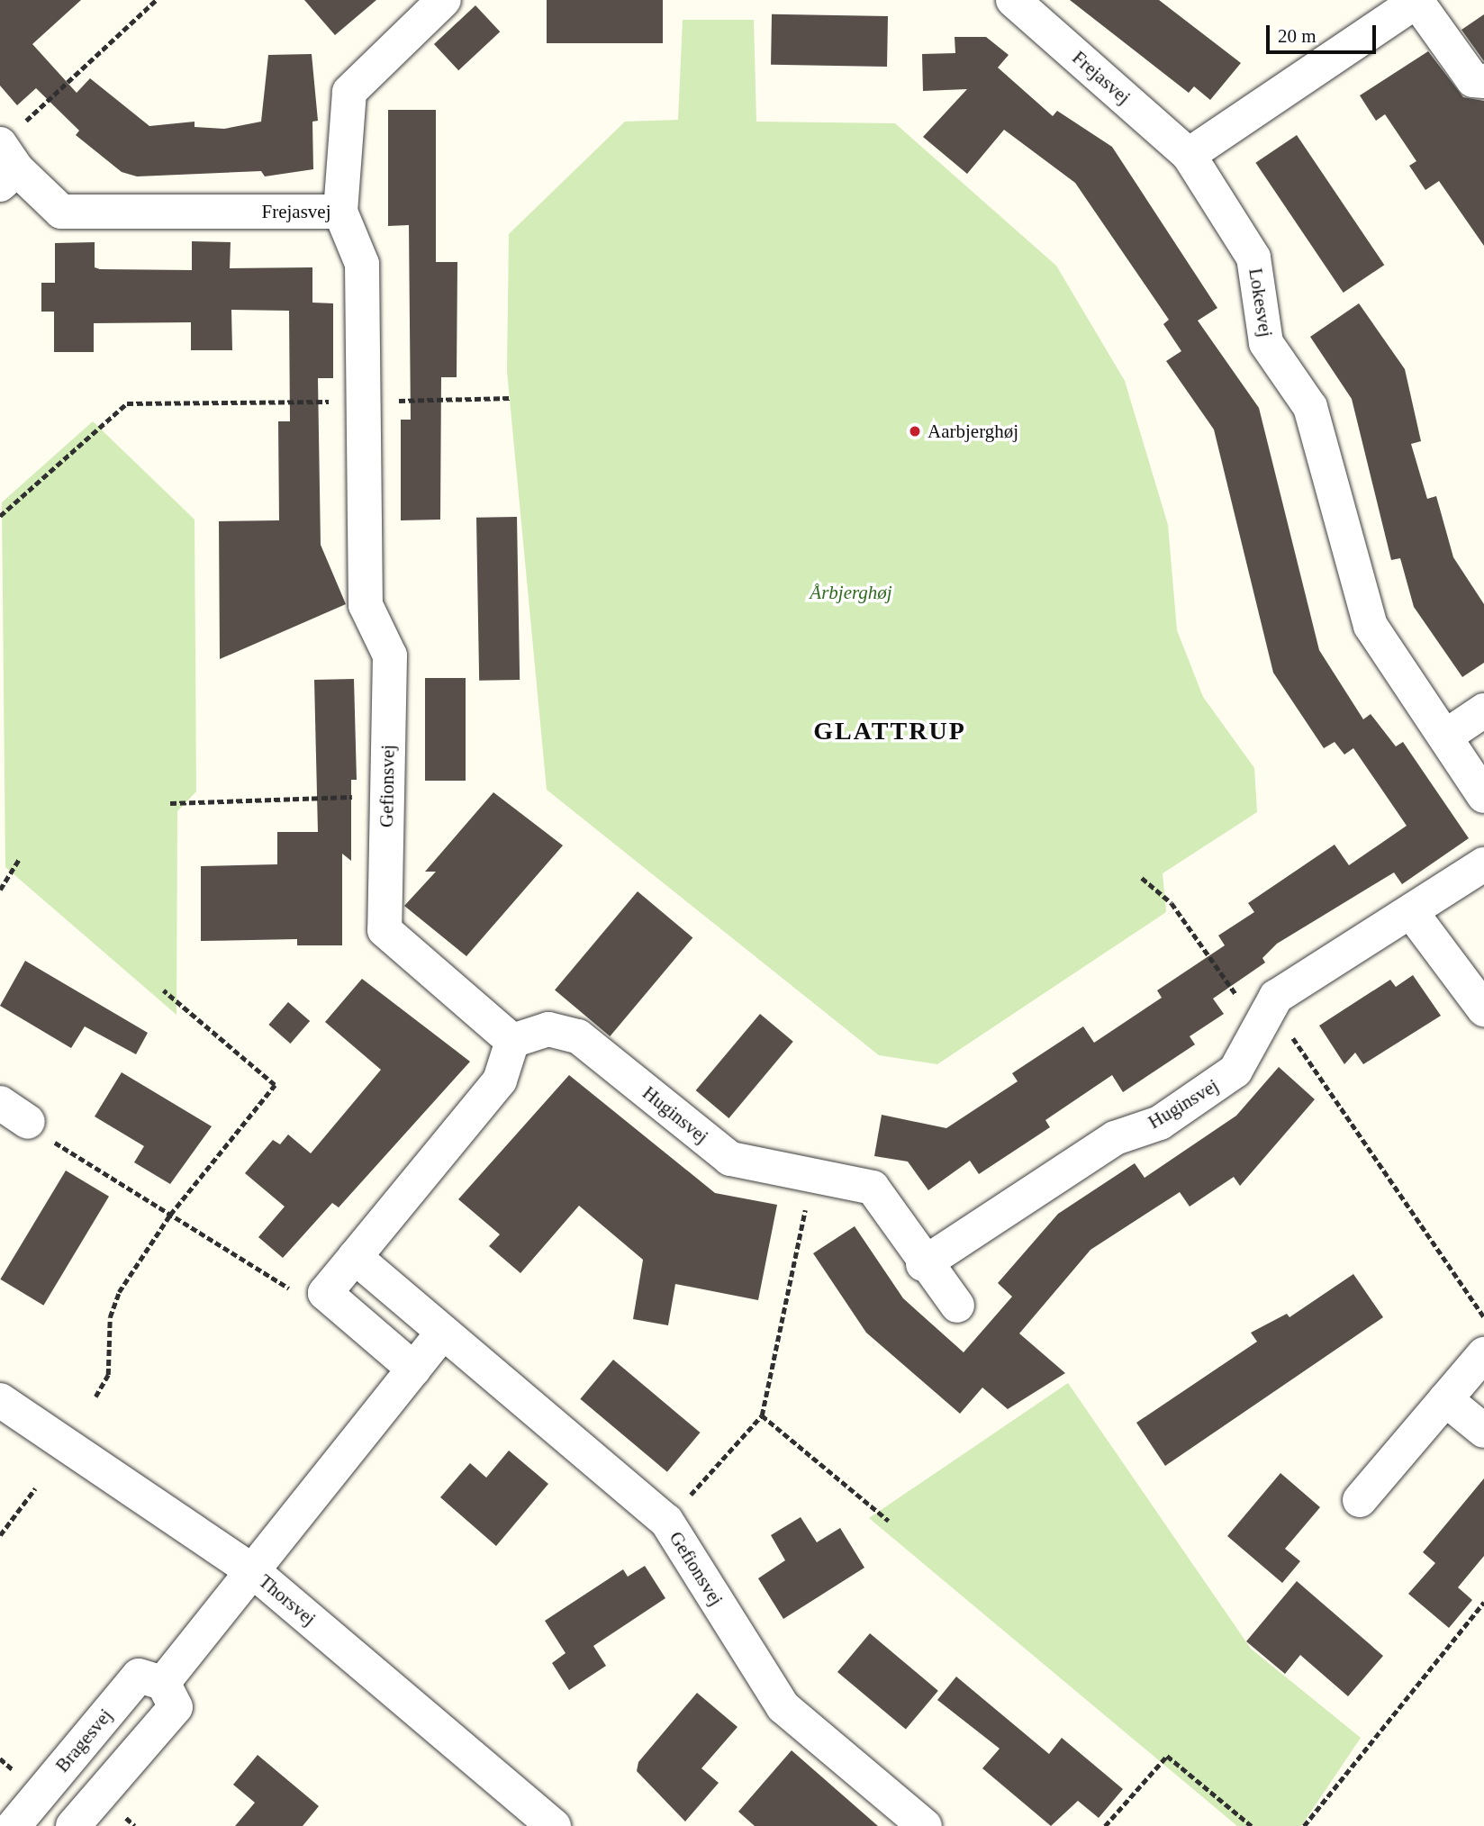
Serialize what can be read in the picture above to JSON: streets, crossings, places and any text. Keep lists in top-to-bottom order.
{
  "streets": {
    "street": [
      "Frejasvej",
      "Lokesvej",
      "Gefionsvej",
      "Huginsvej",
      "Thorsvej",
      "Bragesvej"
    ]
  },
  "crossings": [
    ["Frejasvej", "Lokesvej"],
    ["Frejasvej", "Gefionsvej"],
    ["Gefionsvej", "Huginsvej"]
  ],
  "districts": ["GLATTRUP"],
  "parks": ["Årbjerghøj"],
  "places": ["Aarbjerghøj"],
  "scale_bar": "20 m"
}
